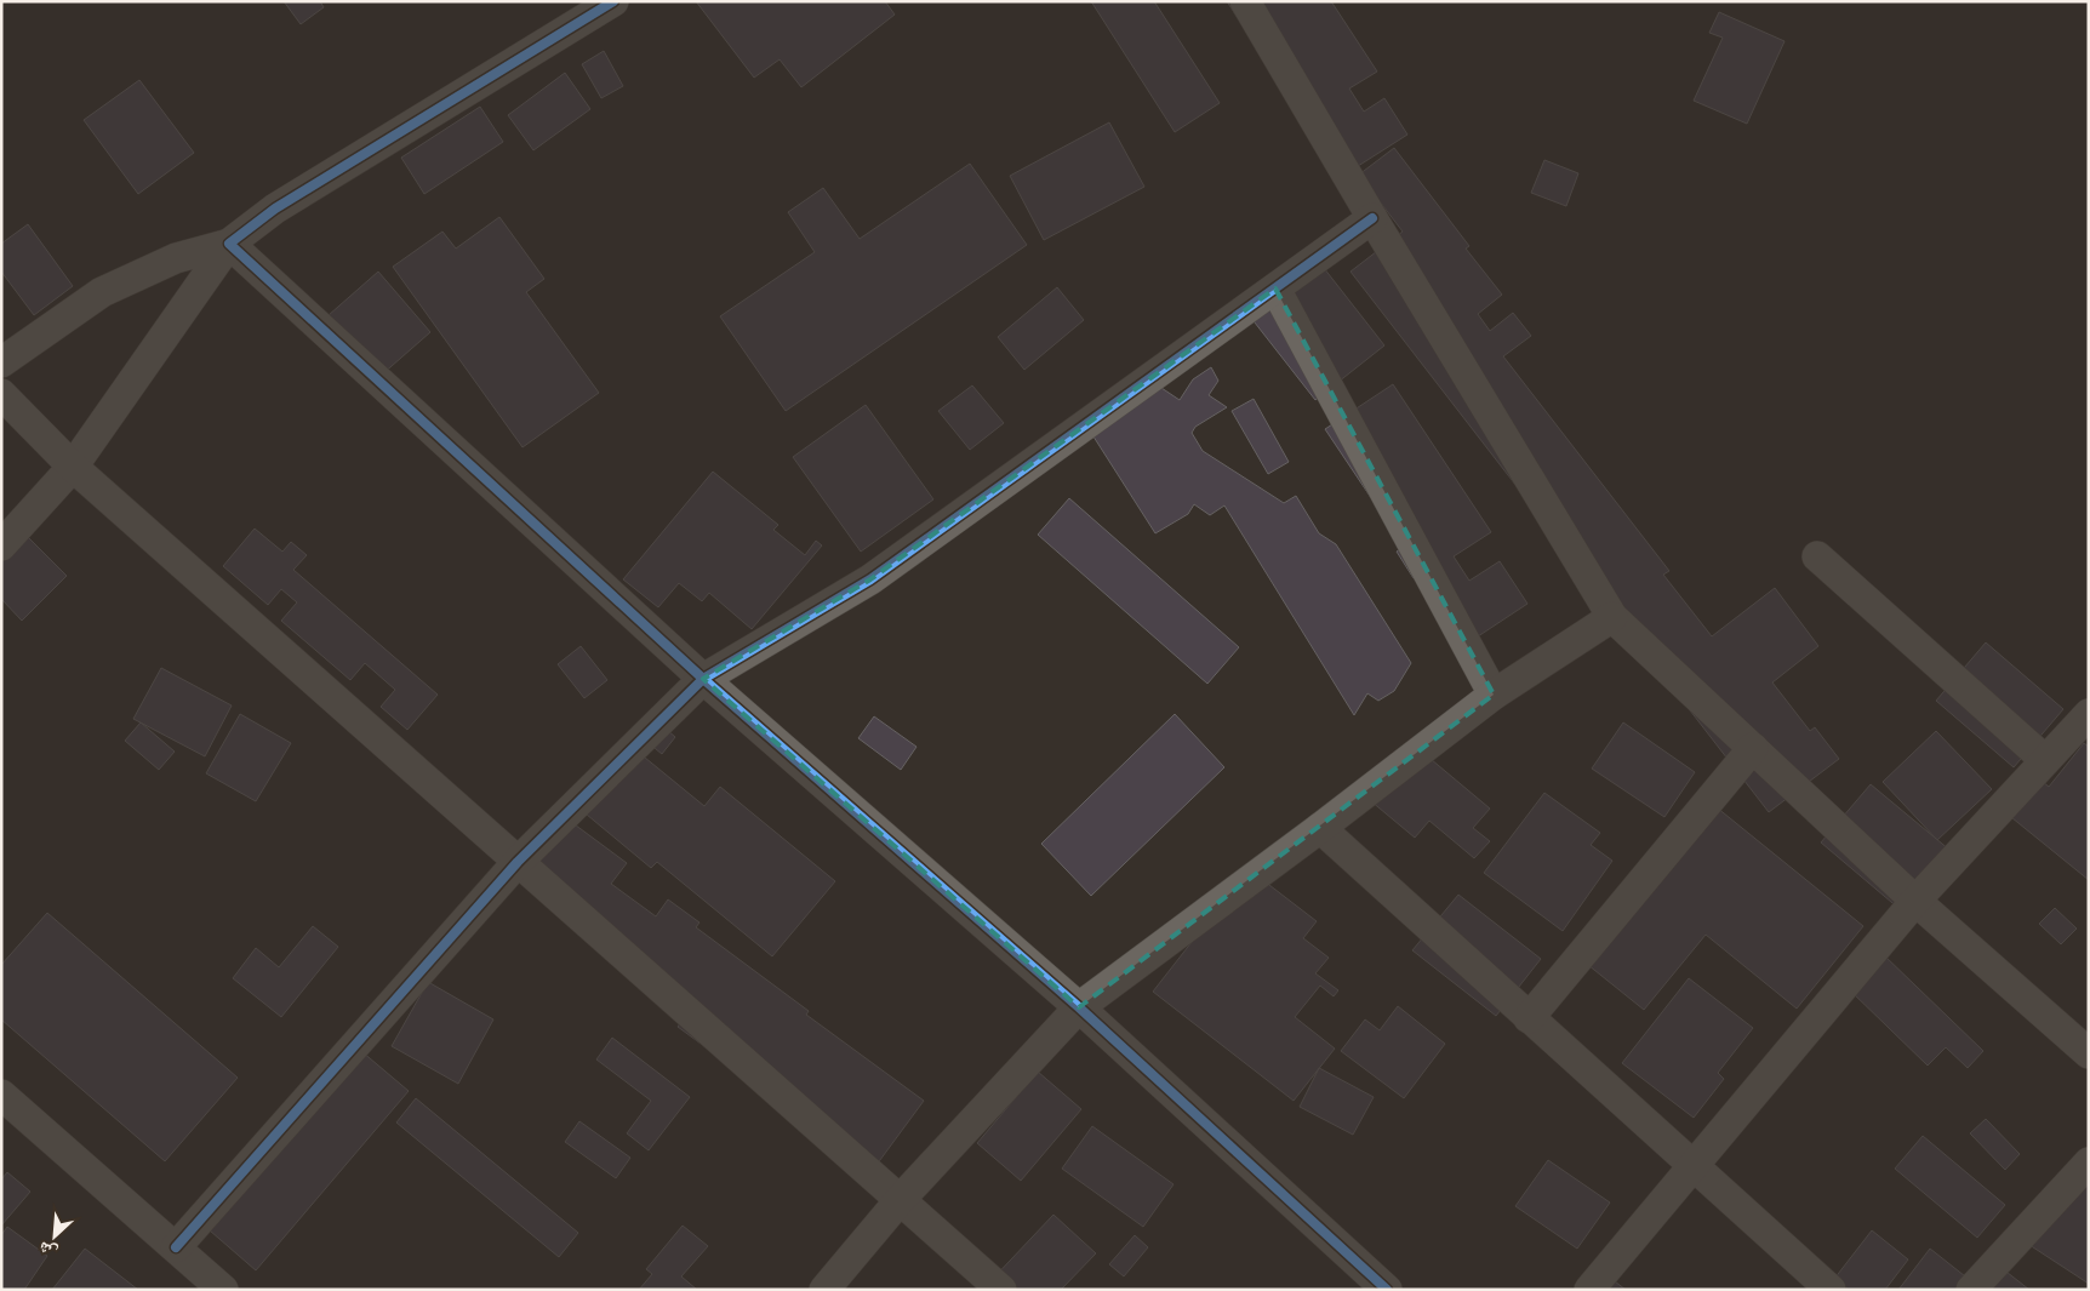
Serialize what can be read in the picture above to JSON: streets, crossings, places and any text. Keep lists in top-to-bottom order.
{
  "north": "bottom left"
}
